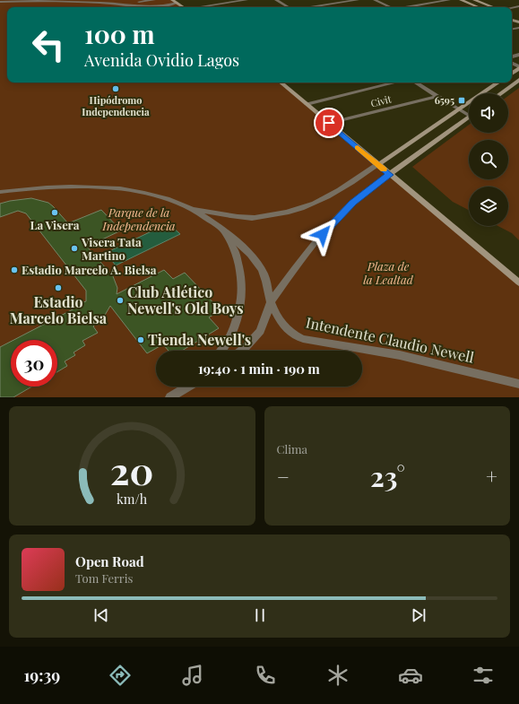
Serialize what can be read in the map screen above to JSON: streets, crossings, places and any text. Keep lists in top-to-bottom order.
{
  "streets": {
    "street": ["Civit", "Intendente Claudio Newell"]
  },
  "parks": ["Parque de la Independencia", "Plaza de la Lealtad"],
  "places": {
    "other": [
      "Hipódromo Independencia",
      "La Visera",
      "Visera Tata Martino",
      "Estadio Marcelo A. Bielsa",
      "Estadio Marcelo Bielsa",
      "Club Atlético Newell's Old Boys",
      "Tienda Newell's"
    ],
    "transit": ["6595"]
  },
  "page": {
    "turn": ["100 m", "Avenida Ovidio Lagos"],
    "limit": "30",
    "trip": "19:40 · 1 min · 190 m",
    "tile": "Clima",
    "heat": ["−", "23°", "+"],
    "song": ["Open Road", "Tom Ferris"],
    "tabs": "19:39",
    "gauge": ["20", "km/h"]
  }
}
